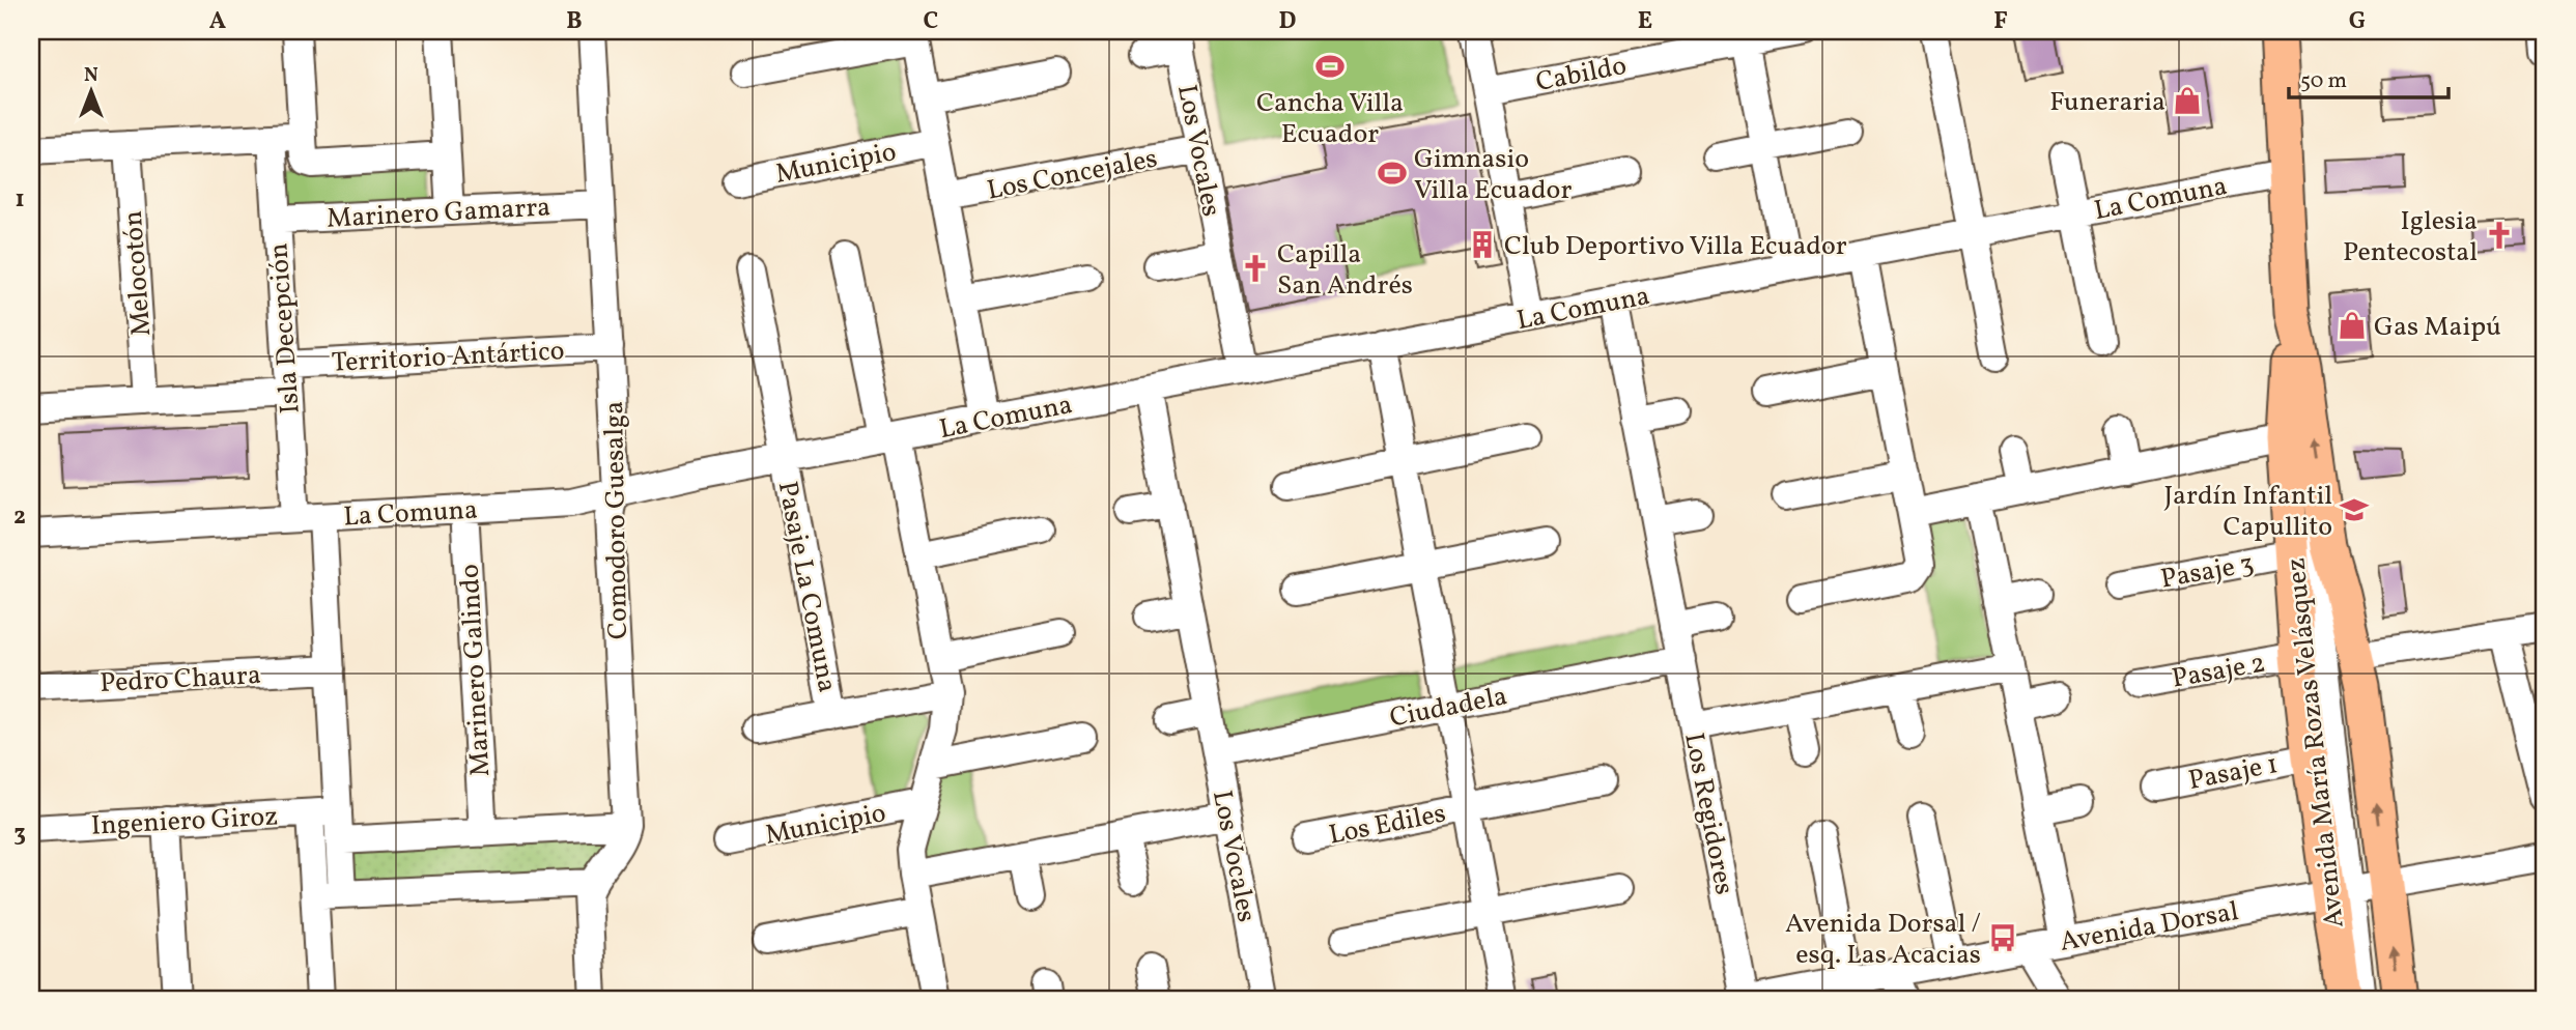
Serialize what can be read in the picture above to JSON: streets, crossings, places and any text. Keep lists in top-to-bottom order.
{
  "streets": {
    "main road": ["Avenida María Rozas Velásquez"],
    "street": [
      "Cabildo",
      "Los Vocales",
      "Municipio",
      "Los Concejales",
      "La Comuna",
      "Marinero Gamarra",
      "Melocotón",
      "Isla Decepción",
      "Territorio Antártico",
      "Comodoro Guesalga",
      "Pasaje 3",
      "Pasaje La Comuna",
      "Pasaje 2",
      "Marinero Galindo",
      "Pedro Chaura",
      "Ciudadela",
      "Pasaje 1",
      "Los Regidores",
      "Ingeniero Giroz",
      "Los Ediles",
      "Avenida Dorsal"
    ]
  },
  "crossings": [
    ["Los Vocales", "Los Concejales"],
    ["Los Vocales", "La Comuna"],
    ["Los Vocales", "Ciudadela"],
    ["Municipio", "Los Concejales"],
    ["Municipio", "La Comuna"],
    ["La Comuna", "Isla Decepción"],
    ["La Comuna", "Comodoro Guesalga"],
    ["La Comuna", "Pasaje La Comuna"],
    ["La Comuna", "Marinero Galindo"],
    ["La Comuna", "Avenida María Rozas Velásquez"],
    ["La Comuna", "Los Regidores"],
    ["La Comuna", "Los Ediles"],
    ["Marinero Gamarra", "Melocotón"],
    ["Marinero Gamarra", "Isla Decepción"],
    ["Marinero Gamarra", "Comodoro Guesalga"],
    ["Isla Decepción", "Territorio Antártico"],
    ["Isla Decepción", "Pedro Chaura"],
    ["Isla Decepción", "Ingeniero Giroz"],
    ["Territorio Antártico", "Comodoro Guesalga"],
    ["Pasaje 3", "Avenida María Rozas Velásquez"],
    ["Pasaje 2", "Avenida María Rozas Velásquez"],
    ["Ciudadela", "Los Regidores"],
    ["Ciudadela", "Los Ediles"],
    ["Avenida María Rozas Velásquez", "Pasaje 1"],
    ["Avenida María Rozas Velásquez", "Avenida Dorsal"]
  ],
  "places": {
    "sports": ["Cancha Villa Ecuador", "Gimnasio Villa Ecuador"],
    "shop": ["Funeraria", "Gas Maipú"],
    "church": ["Iglesia Pentecostal", "Capilla San Andrés"],
    "building": ["Club Deportivo Villa Ecuador"],
    "school or university": ["Jardín Infantil Capullito"],
    "bus stop": ["Avenida Dorsal / esq. Las Acacias"]
  },
  "scale_bar": "50 m",
  "north": "top",
  "grid": {
    "columns": [
      "A",
      "B",
      "C",
      "D",
      "E",
      "F",
      "G"
    ],
    "rows": ["1", "2", "3"]
  }
}
